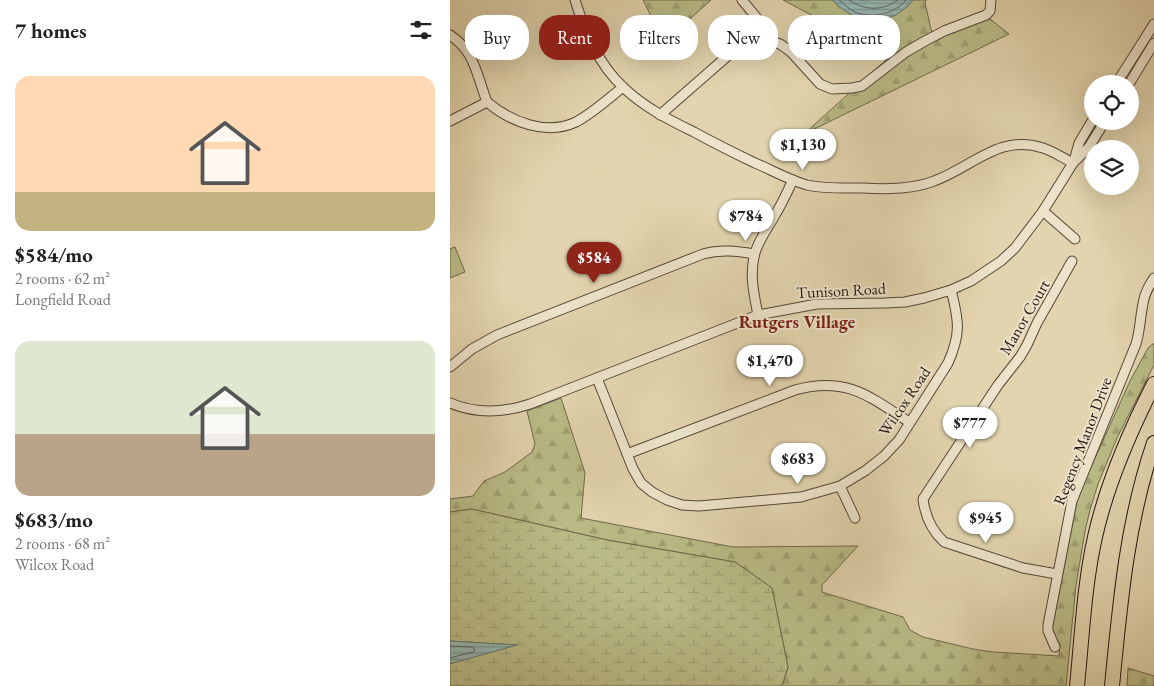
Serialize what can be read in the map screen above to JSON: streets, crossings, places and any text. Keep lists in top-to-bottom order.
{
  "streets": {
    "street": [
      "Tunison Road",
      "Manor Court",
      "Wilcox Road",
      "Regency Manor Drive"
    ]
  },
  "crossings": [
    ["Tunison Road", "Wilcox Road"],
    ["Manor Court", "Regency Manor Drive"]
  ],
  "districts": ["Rutgers Village"],
  "page": {
    "heading": "7 homes",
    "chip": [
      "Buy",
      "Rent",
      "Filters",
      "New",
      "Apartment"
    ],
    "list": [
      {
        "name": "$584/mo",
        "note": "2 rooms · 62 m² · Longfield Road"
      },
      {
        "name": "$683/mo",
        "note": "2 rooms · 68 m² · Wilcox Road"
      }
    ],
    "price": [
      "$1,130",
      "$784",
      "$584",
      "$1,470",
      "$777",
      "$683",
      "$945"
    ]
  }
}
